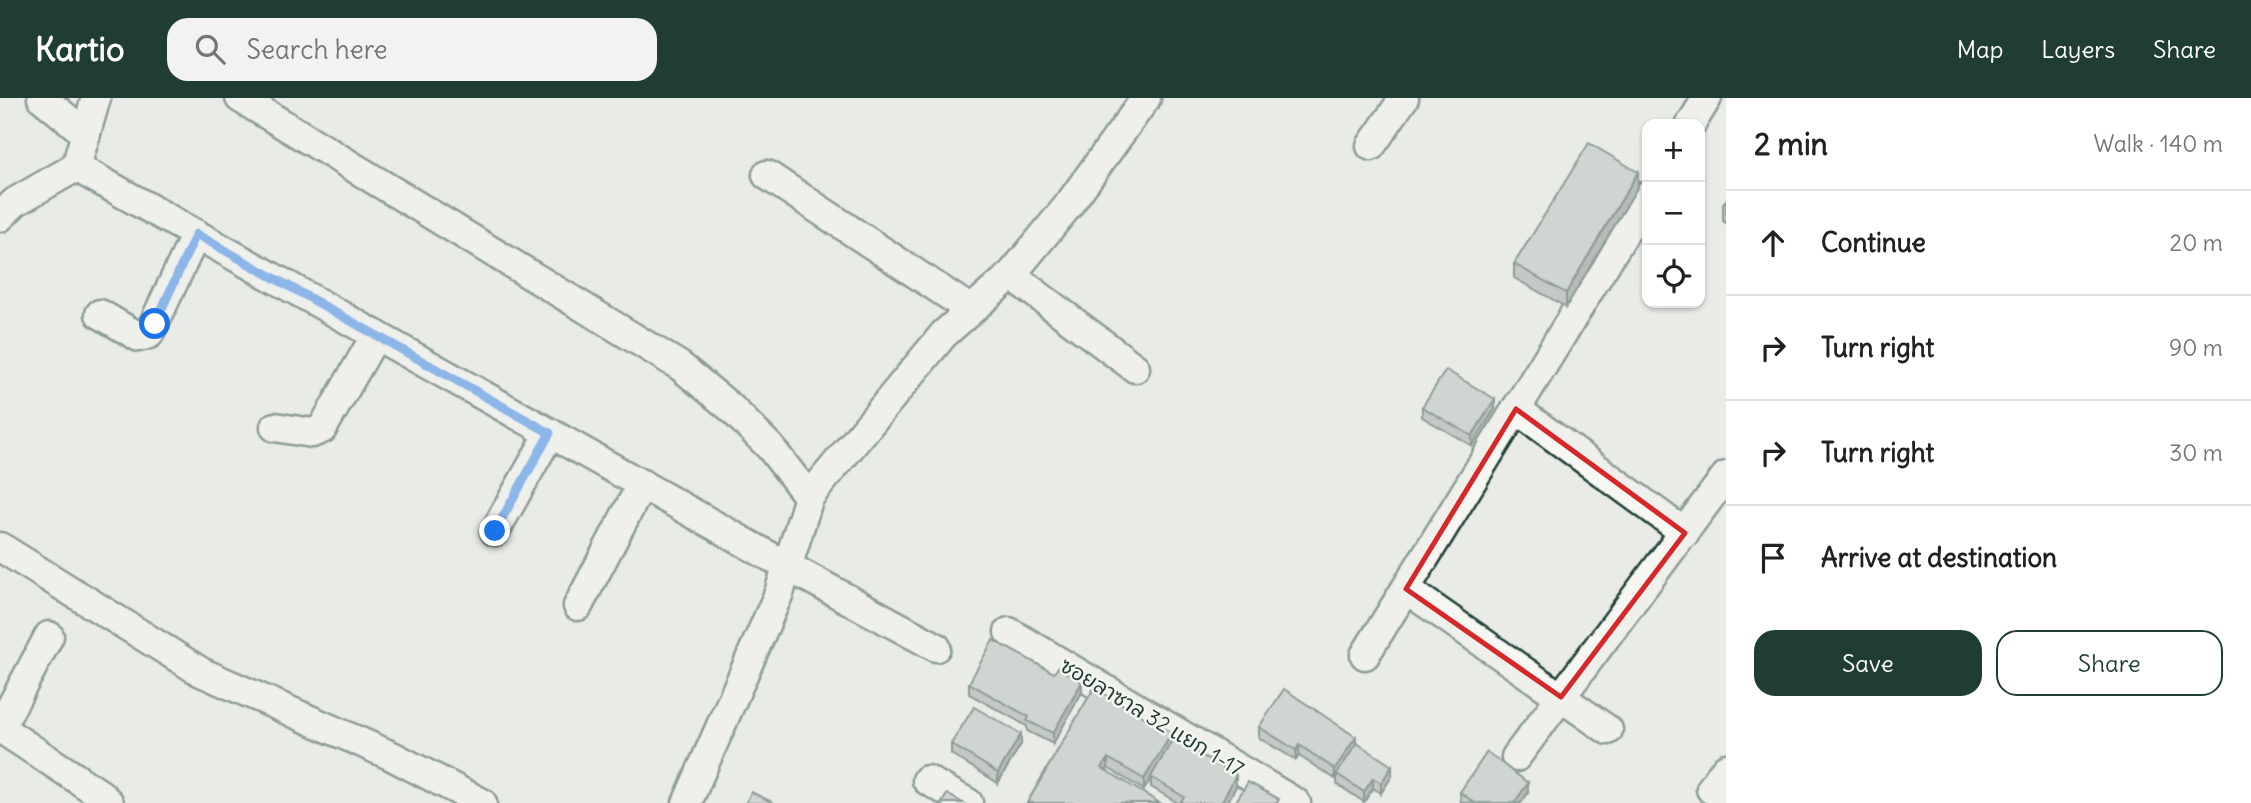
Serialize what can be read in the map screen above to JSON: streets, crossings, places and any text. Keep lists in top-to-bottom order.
{
  "streets": {
    "street": ["ซอยลาซาล 32 แยก 1-17"]
  },
  "page": {
    "header": "Kartio",
    "search": "Search here",
    "nav": ["Map", "Layers", "Share"],
    "heading": ["2 min", "Walk · 140 m"],
    "map_buttons": ["+", "−"],
    "list": [
      ["Continue", "20 m"],
      ["Turn right", "90 m"],
      ["Turn right", "30 m"],
      "Arrive at destination"
    ],
    "buttons": ["Save", "Share"]
  }
}
